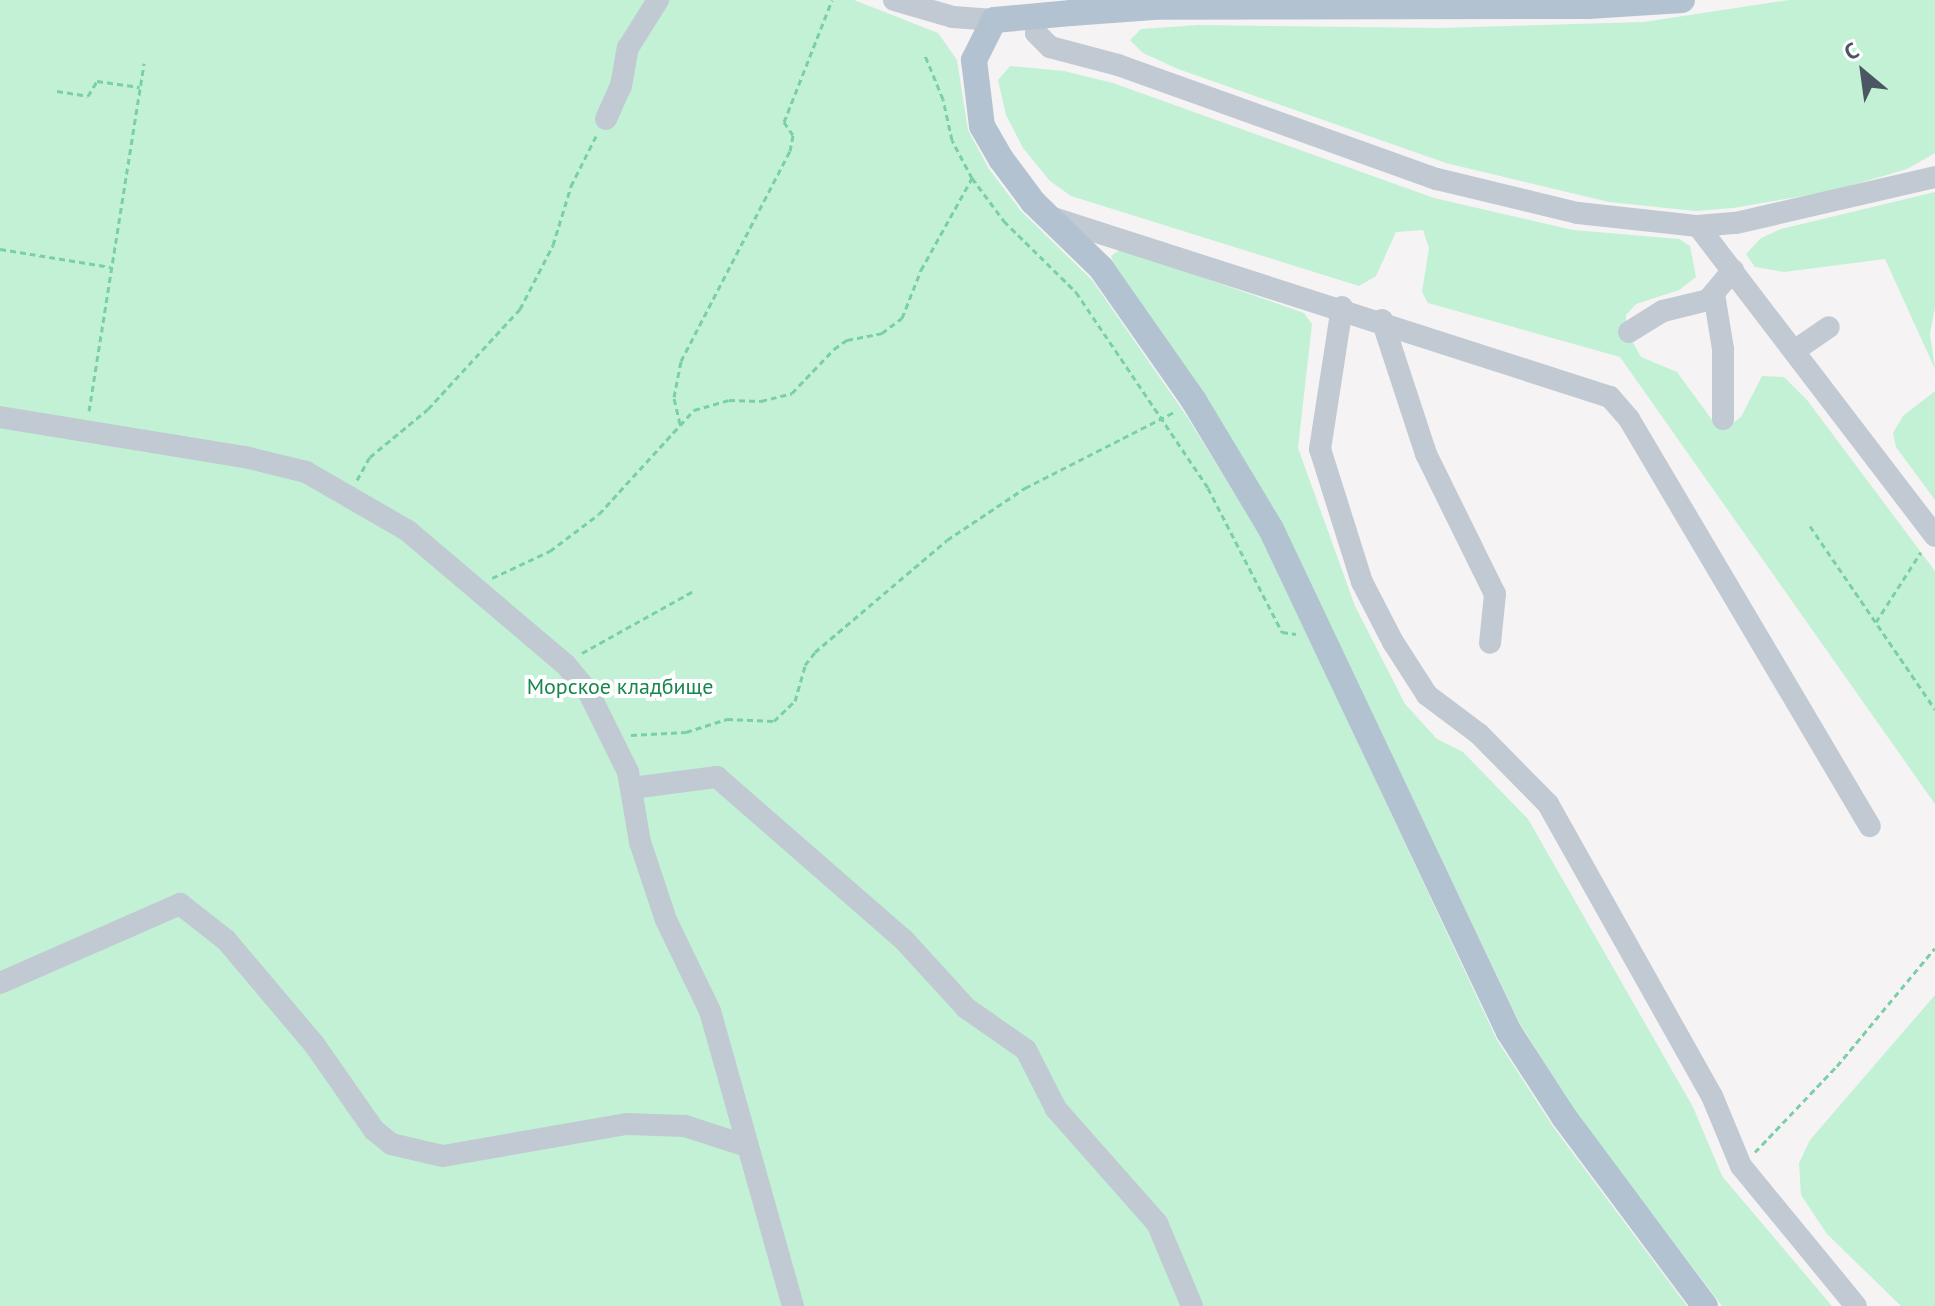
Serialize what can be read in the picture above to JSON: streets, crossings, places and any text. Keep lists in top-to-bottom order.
{
  "parks": ["Морское кладбище"],
  "north": "top left"
}
